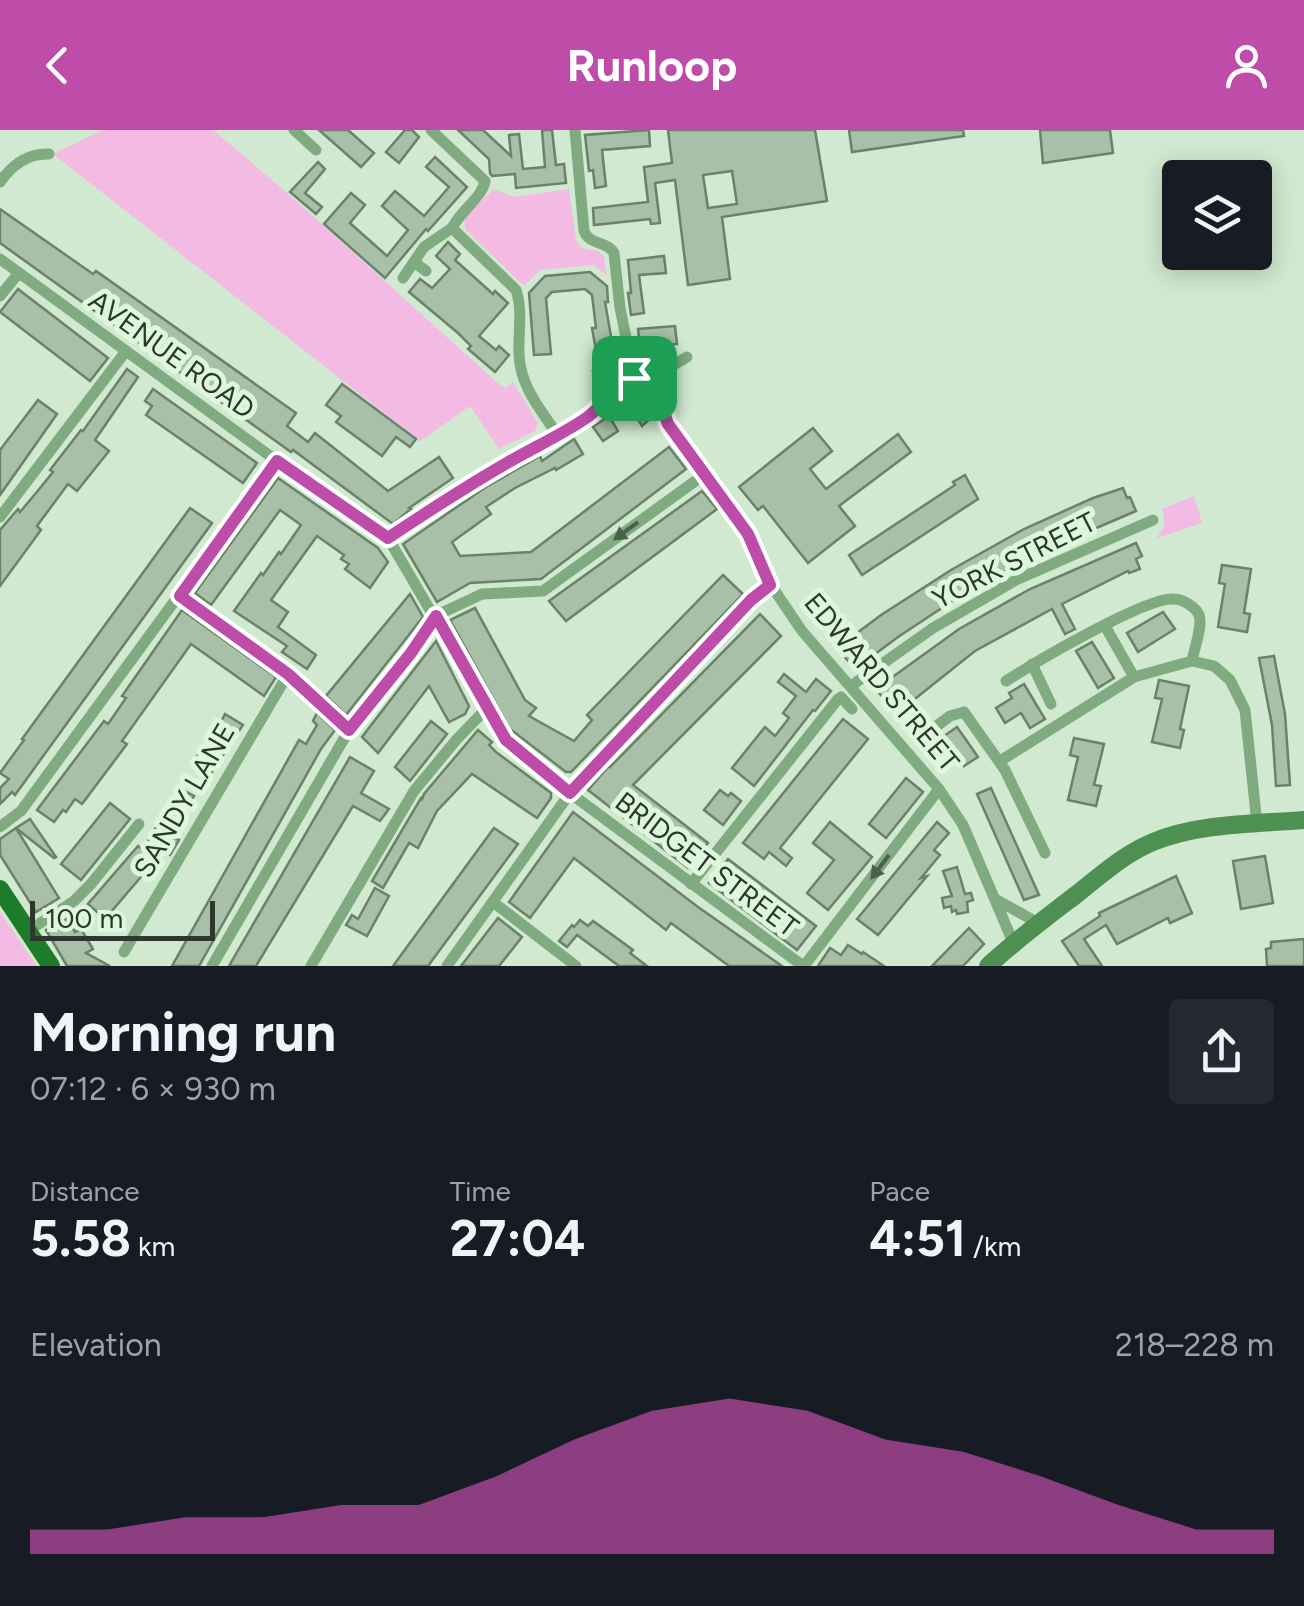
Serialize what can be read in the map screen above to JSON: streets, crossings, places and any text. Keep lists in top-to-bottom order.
{
  "streets": {
    "street": [
      "AVENUE ROAD",
      "YORK STREET",
      "EDWARD STREET",
      "SANDY LANE",
      "BRIDGET STREET"
    ]
  },
  "crossings": [
    ["AVENUE ROAD", "BRIDGET STREET"],
    ["YORK STREET", "EDWARD STREET"]
  ],
  "scale_bar": "100 m",
  "page": {
    "header": "Runloop",
    "scale": "100 m",
    "heading": ["Morning run", "07:12 · 6 × 930 m"],
    "stats": [
      ["Distance", "5.58 km"],
      ["Time", "27:04"],
      ["Pace", "4:51 /km"]
    ],
    "chart": ["Elevation", "218–228 m"]
  }
}
